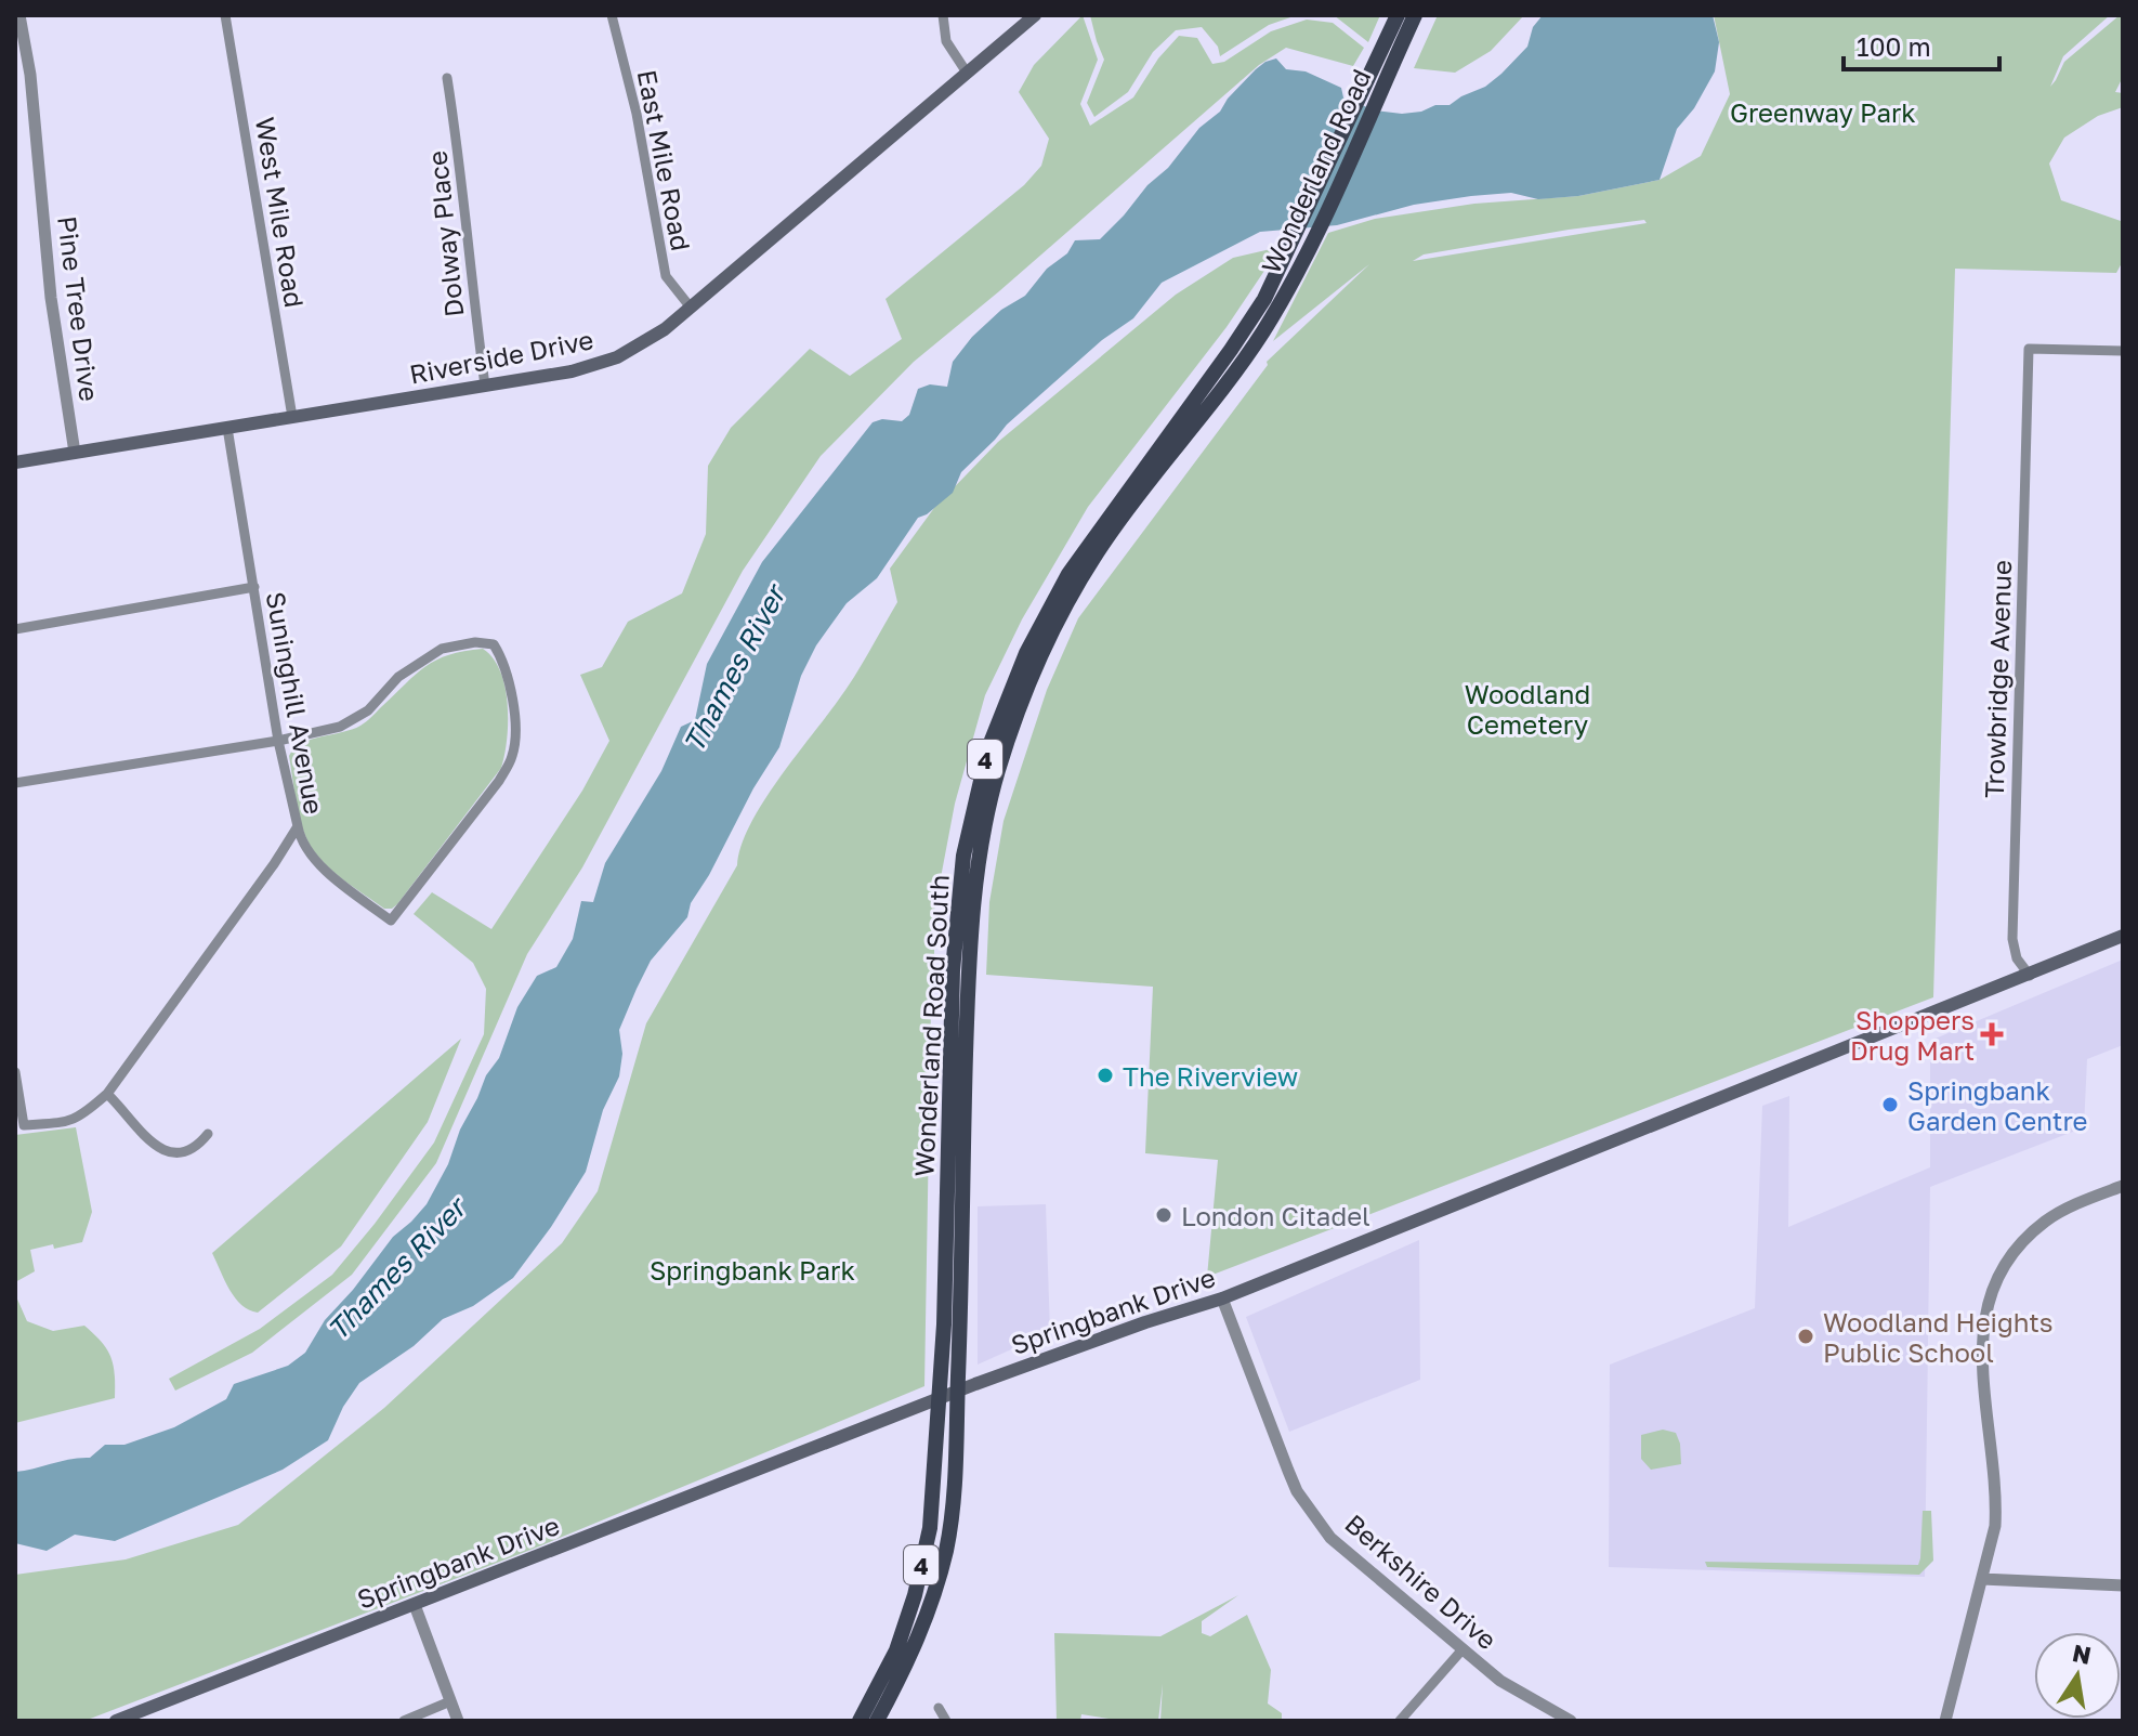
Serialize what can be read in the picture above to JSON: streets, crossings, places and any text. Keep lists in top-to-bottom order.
{
  "streets": {
    "main road": [
      "Wonderland Road",
      "Riverside Drive",
      "4",
      "Wonderland Road South",
      "Springbank Drive"
    ],
    "street": [
      "East Mile Road",
      "West Mile Road",
      "Dolway Place",
      "Pine Tree Drive",
      "Trowbridge Avenue",
      "Suninghill Avenue",
      "Berkshire Drive"
    ]
  },
  "crossings": [
    ["East Mile Road", "Riverside Drive"],
    ["Wonderland Road", "4"],
    ["Wonderland Road", "Wonderland Road South"],
    ["West Mile Road", "Riverside Drive"],
    ["Dolway Place", "Riverside Drive"],
    ["Pine Tree Drive", "Riverside Drive"],
    ["Riverside Drive", "Suninghill Avenue"],
    ["Trowbridge Avenue", "Springbank Drive"],
    ["Wonderland Road South", "Springbank Drive"],
    ["Springbank Drive", "Berkshire Drive"]
  ],
  "water": ["Thames River"],
  "parks": ["Greenway Park", "Woodland Cemetery", "Springbank Park"],
  "places": {
    "health": ["Shoppers Drug Mart"],
    "other": [
      "The Riverview",
      "Springbank Garden Centre",
      "London Citadel",
      "Woodland Heights Public School"
    ]
  },
  "scale_bar": "100 m",
  "north": "top"
}
